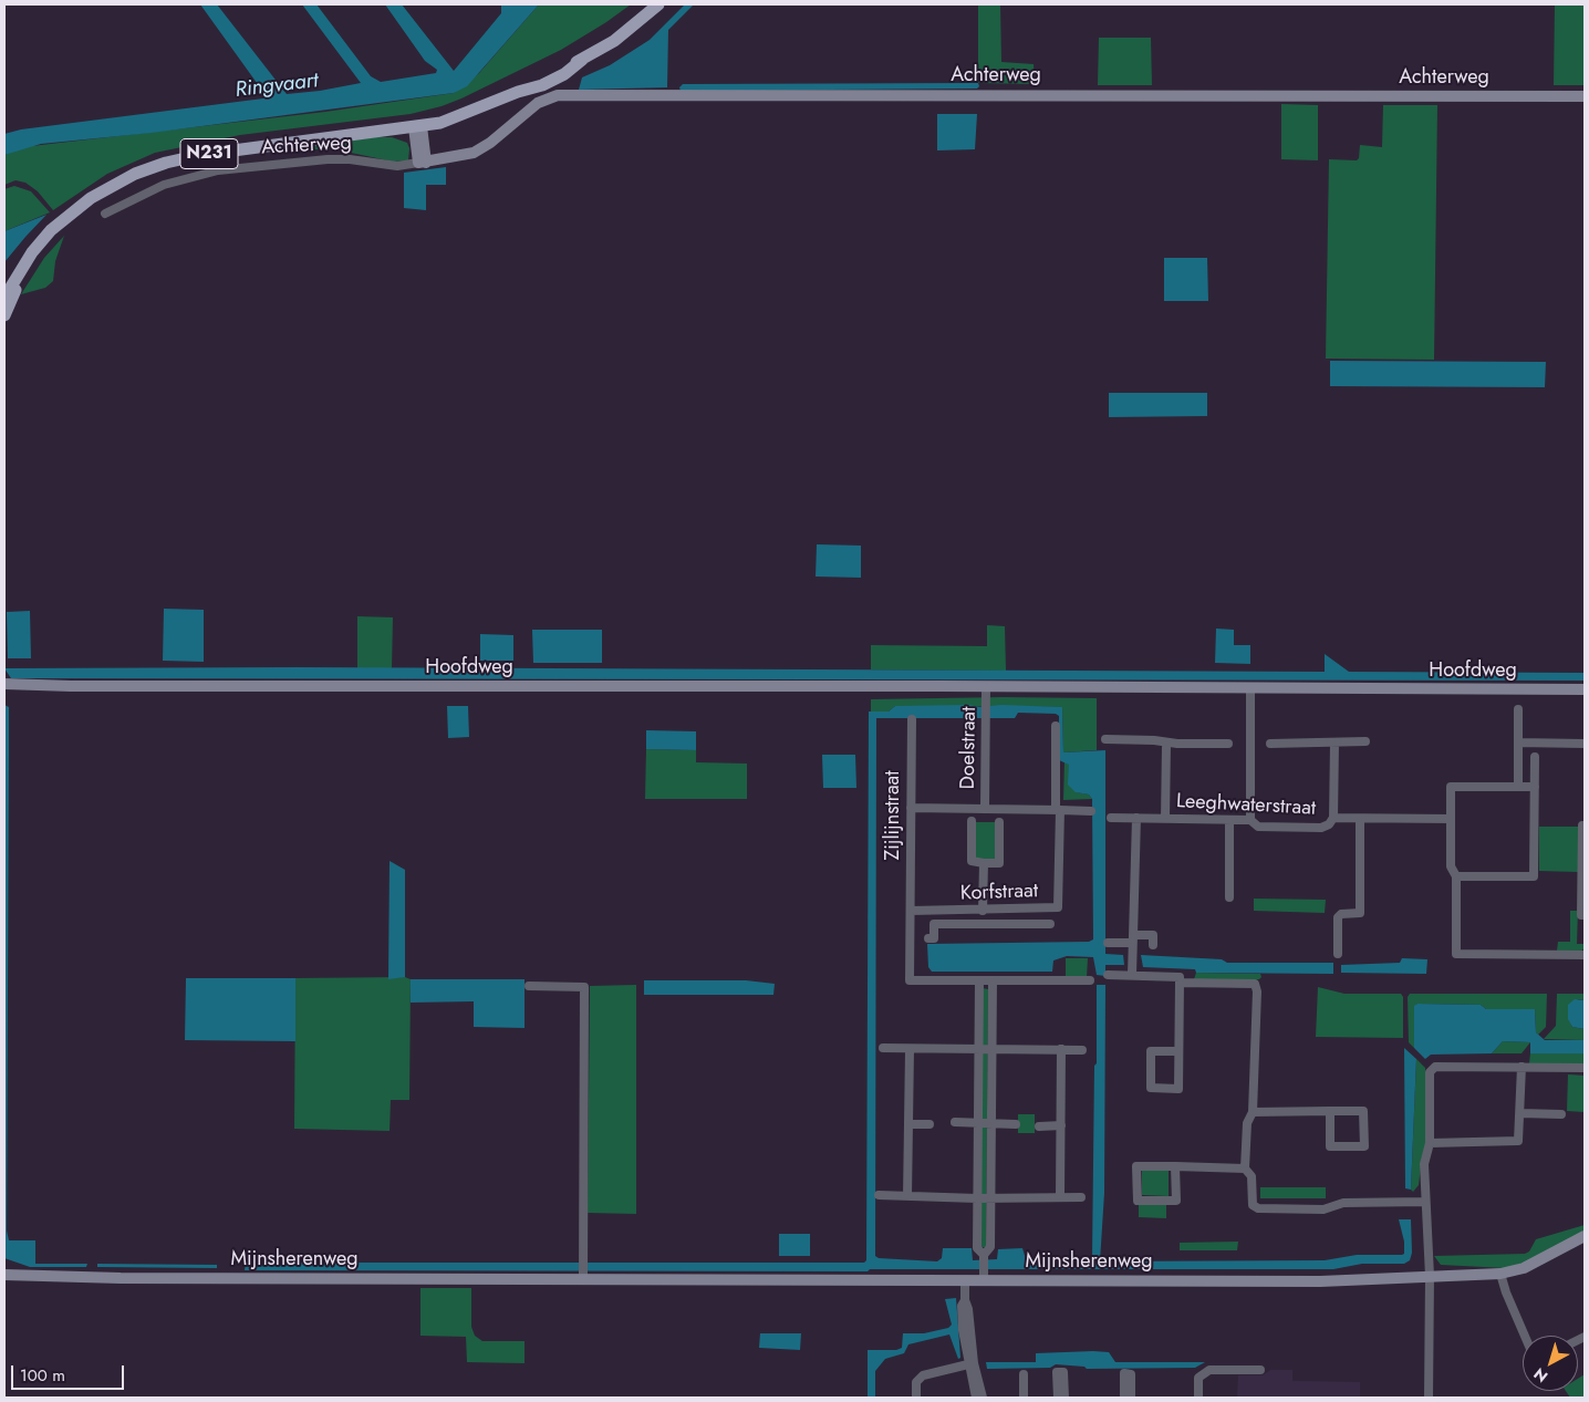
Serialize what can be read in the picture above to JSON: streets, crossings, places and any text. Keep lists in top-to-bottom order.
{
  "streets": {
    "main road": ["N231"],
    "street": [
      "Achterweg",
      "Hoofdweg",
      "Doelstraat",
      "Leeghwaterstraat",
      "Zijlijnstraat",
      "Korfstraat",
      "Mijnsherenweg"
    ]
  },
  "crossings": [
    ["Hoofdweg", "Doelstraat"],
    ["Zijlijnstraat", "Korfstraat"]
  ],
  "water": ["Ringvaart"],
  "scale_bar": "100 m",
  "north": "bottom left"
}
